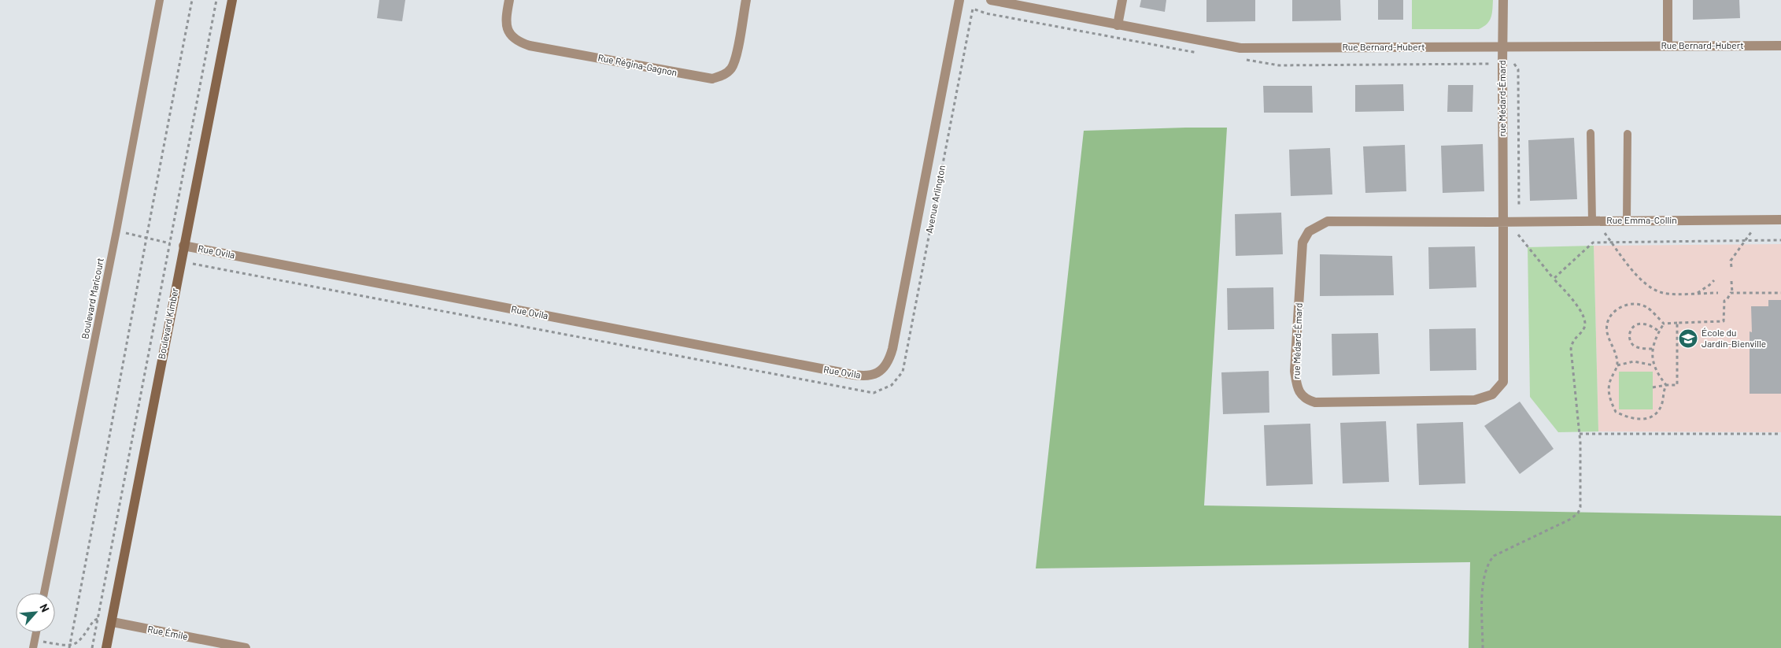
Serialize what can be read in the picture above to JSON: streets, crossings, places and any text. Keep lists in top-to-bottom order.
{
  "streets": {
    "street": [
      "Rue Bernard-Hubert",
      "Rue Régina-Gagnon",
      "rue Médard-Émard",
      "Avenue Arlington",
      "Rue Emma-Collin",
      "Rue Ovila",
      "Boulevard Kimber",
      "Rue Émile"
    ],
    "lane": ["Boulevard Maricourt"]
  },
  "crossings": [
    ["Rue Bernard-Hubert", "rue Médard-Émard"],
    ["rue Médard-Émard", "Rue Emma-Collin"],
    ["Avenue Arlington", "Rue Ovila"],
    ["Rue Ovila", "Boulevard Kimber"],
    ["Boulevard Kimber", "Rue Émile"]
  ],
  "places": {
    "school or university": ["École du Jardin-Bienville"]
  },
  "north": "top right"
}
